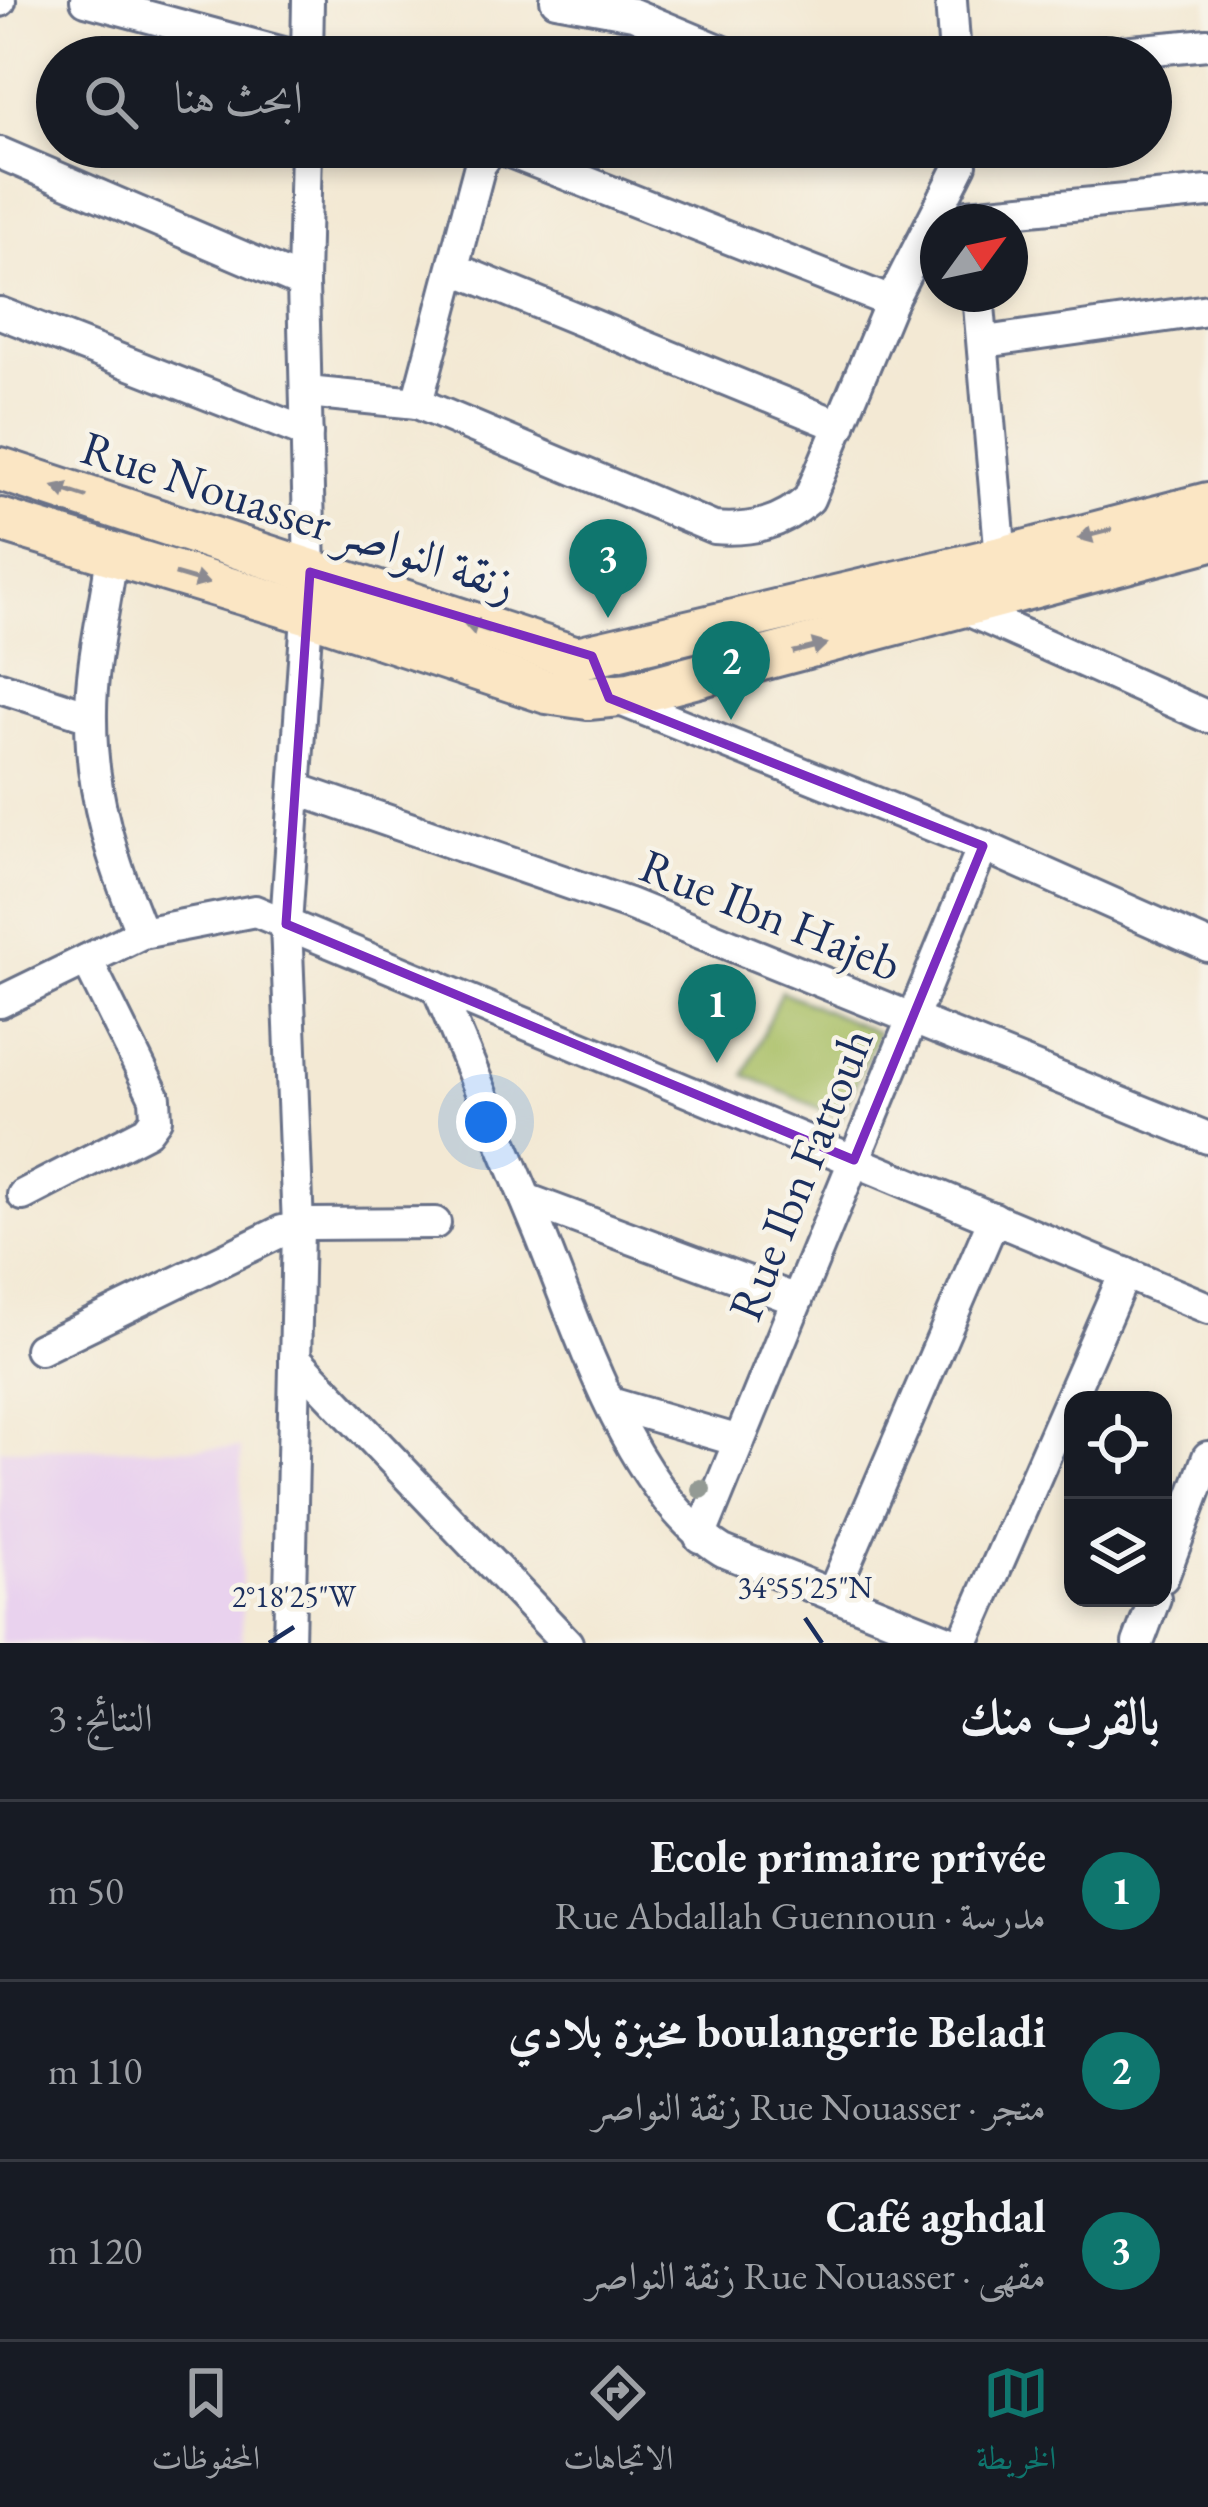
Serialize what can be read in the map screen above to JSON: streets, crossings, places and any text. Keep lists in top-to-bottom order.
{
  "streets": {
    "main road": ["Rue Nouasser زنقة النواصر"],
    "street": ["Rue Ibn Hajeb", "Rue Ibn Fattouh"]
  },
  "crossings": [
    ["Rue Nouasser زنقة النواصر", "Rue Ibn Fattouh"],
    ["Rue Ibn Hajeb", "Rue Ibn Fattouh"]
  ],
  "north": "top right",
  "page": {
    "search": "ابحث هنا",
    "pins": ["3", "2", "1"],
    "heading": ["بالقرب منك", "النتائج: 3"],
    "list": [
      {
        "mark": "1",
        "name": "Ecole primaire privée",
        "note": "مدرسة · Rue Abdallah Guennoun",
        "value": "50 m"
      },
      {
        "mark": "2",
        "name": "boulangerie Beladi مخبزة بلادي",
        "note": "متجر · Rue Nouasser زنقة النواصر",
        "value": "110 m"
      },
      {
        "mark": "3",
        "name": "Café aghdal",
        "note": "مقهى · Rue Nouasser زنقة النواصر",
        "value": "120 m"
      }
    ],
    "nav": ["الخريطة", "الاتجاهات", "المحفوظات"]
  },
  "coordinates": ["34°55'25\"N", "2°18'25\"W"]
}
